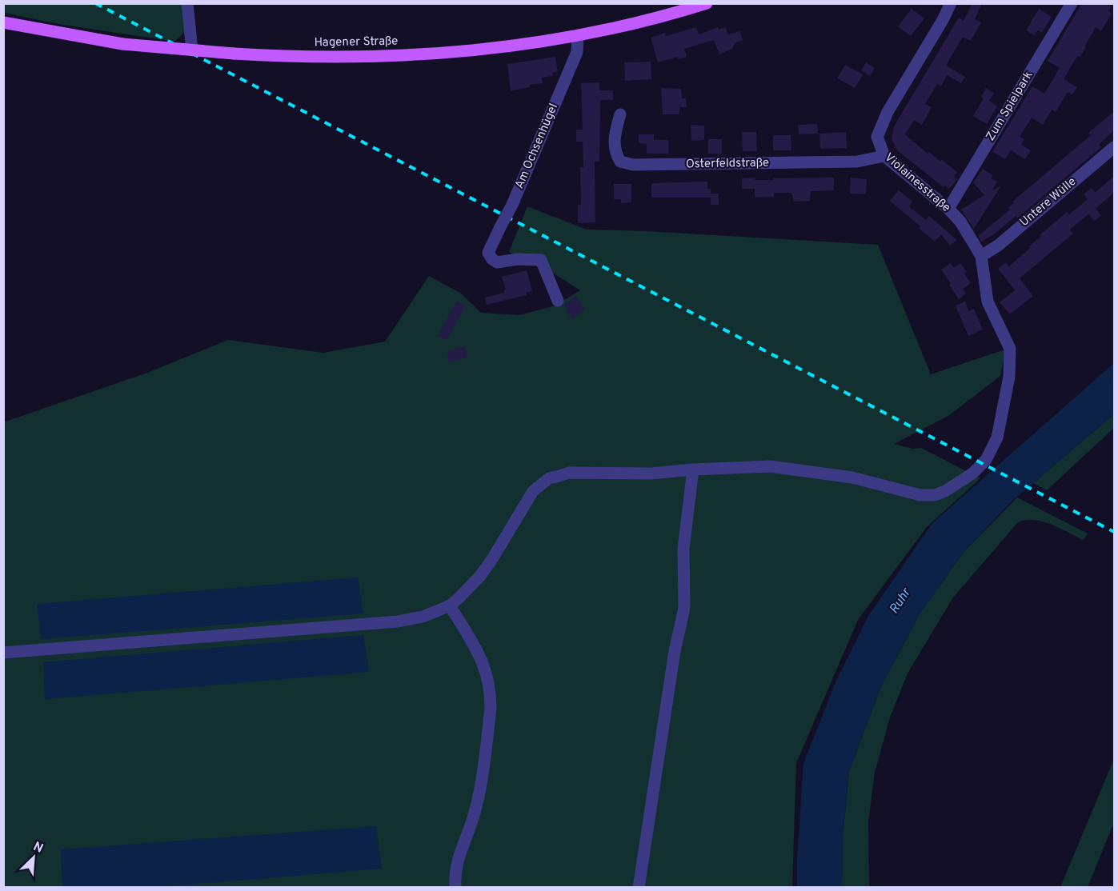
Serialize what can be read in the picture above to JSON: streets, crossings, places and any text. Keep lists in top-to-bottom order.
{
  "streets": {
    "main road": ["Hagener Straße"],
    "street": [
      "Zum Spielpark",
      "Am Ochsenhügel",
      "Osterfeldstraße",
      "Violainesstraße",
      "Untere Wülle"
    ]
  },
  "crossings": [
    ["Hagener Straße", "Am Ochsenhügel"],
    ["Zum Spielpark", "Violainesstraße"],
    ["Osterfeldstraße", "Violainesstraße"],
    ["Violainesstraße", "Untere Wülle"]
  ],
  "water": ["Ruhr"],
  "north": "top right"
}
